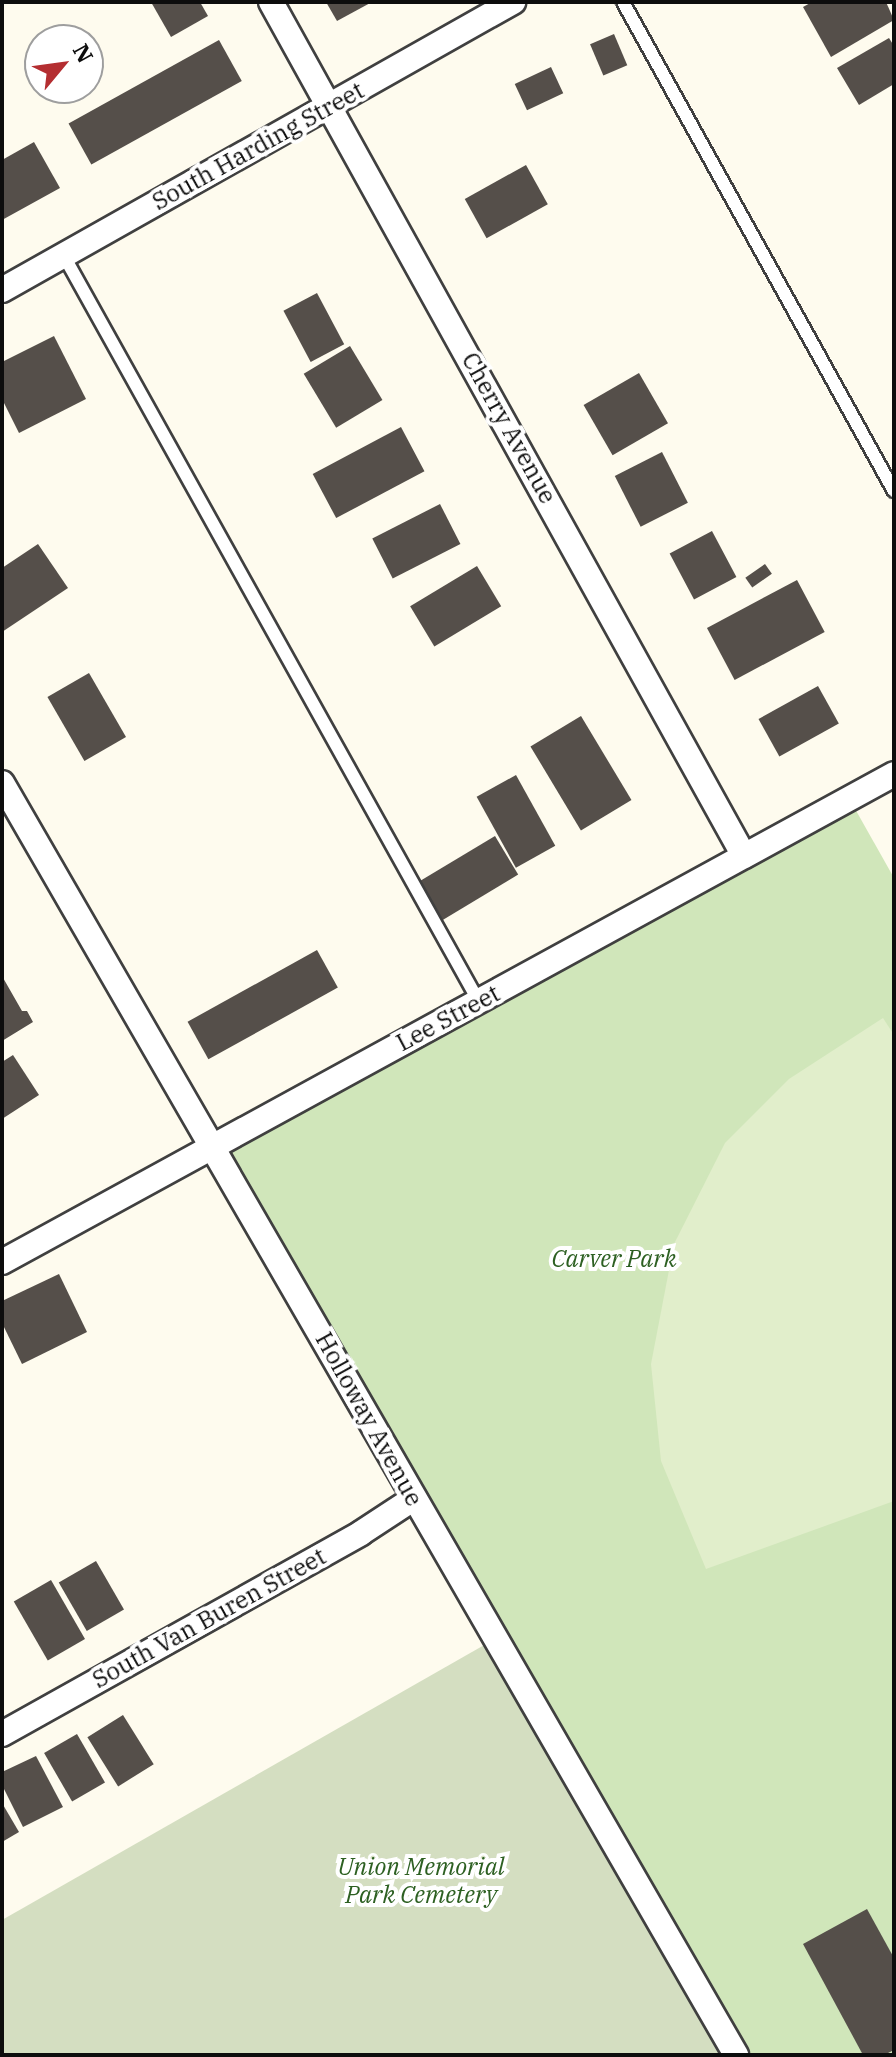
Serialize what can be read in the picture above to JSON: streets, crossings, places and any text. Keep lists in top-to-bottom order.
{
  "streets": {
    "street": [
      "South Harding Street",
      "Cherry Avenue",
      "Lee Street",
      "Holloway Avenue",
      "South Van Buren Street"
    ]
  },
  "crossings": [
    ["South Harding Street", "Cherry Avenue"],
    ["Cherry Avenue", "Lee Street"],
    ["Lee Street", "Holloway Avenue"],
    ["Holloway Avenue", "South Van Buren Street"]
  ],
  "parks": ["Carver Park", "Union Memorial Park Cemetery"],
  "north": "top right"
}
